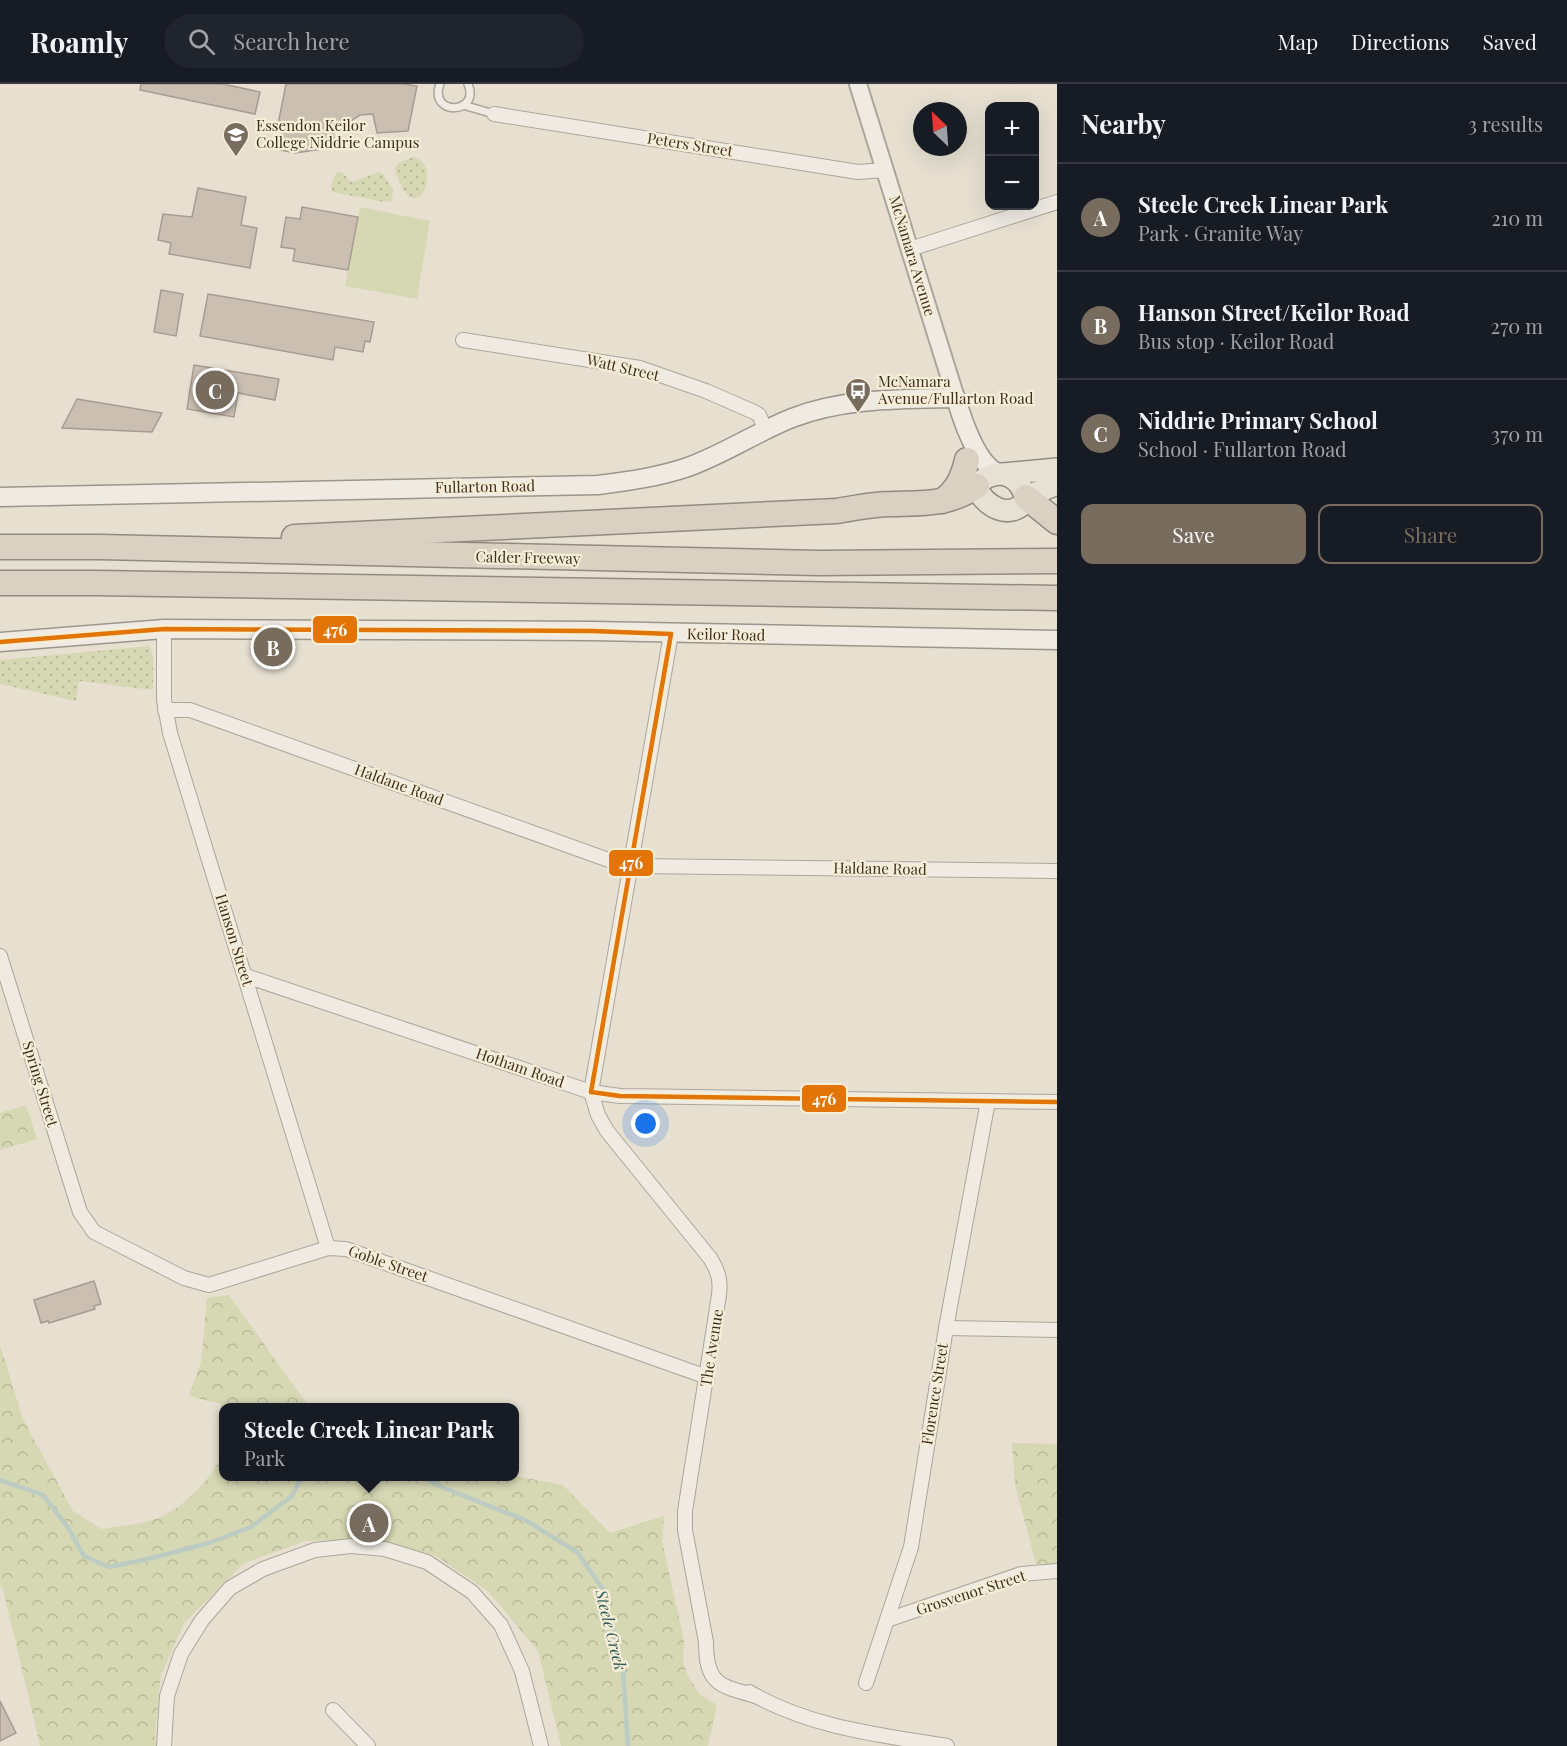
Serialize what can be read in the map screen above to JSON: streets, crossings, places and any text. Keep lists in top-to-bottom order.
{
  "streets": {
    "highway": ["Calder Freeway"],
    "main road": ["McNamara Avenue", "Fullarton Road", "Keilor Road"],
    "street": [
      "Peters Street",
      "Watt Street",
      "Haldane Road",
      "Hanson Street",
      "Hotham Road",
      "Spring Street",
      "Goble Street",
      "The Avenue",
      "Florence Street",
      "Grosvenor Street"
    ]
  },
  "crossings": [
    ["Peters Street", "McNamara Avenue"],
    ["McNamara Avenue", "Fullarton Road"],
    ["Watt Street", "Fullarton Road"],
    ["Keilor Road", "Hanson Street"],
    ["Haldane Road", "Hanson Street"],
    ["Hanson Street", "Hotham Road"],
    ["Hanson Street", "Goble Street"],
    ["Hotham Road", "The Avenue"],
    ["Hotham Road", "Florence Street"],
    ["Spring Street", "Goble Street"],
    ["Goble Street", "The Avenue"],
    ["Florence Street", "Grosvenor Street"]
  ],
  "water": ["Steele Creek"],
  "places": {
    "school or university": ["Essendon Keilor College Niddrie Campus"],
    "bus stop": ["McNamara Avenue/Fullarton Road"]
  },
  "lines": ["transit line 476"],
  "north": "top left",
  "page": {
    "header": "Roamly",
    "search": "Search here",
    "nav": ["Map", "Directions", "Saved"],
    "heading": ["Nearby", "3 results"],
    "map_buttons": ["+", "−"],
    "list": [
      {
        "mark": "A",
        "name": "Steele Creek Linear Park",
        "note": "Park · Granite Way",
        "value": "210 m"
      },
      {
        "mark": "B",
        "name": "Hanson Street/Keilor Road",
        "note": "Bus stop · Keilor Road",
        "value": "270 m"
      },
      {
        "mark": "C",
        "name": "Niddrie Primary School",
        "note": "School · Fullarton Road",
        "value": "370 m"
      }
    ],
    "pins": ["C", "B", "A"],
    "buttons": ["Save", "Share"],
    "popup": ["Steele Creek Linear Park", "Park"]
  }
}
